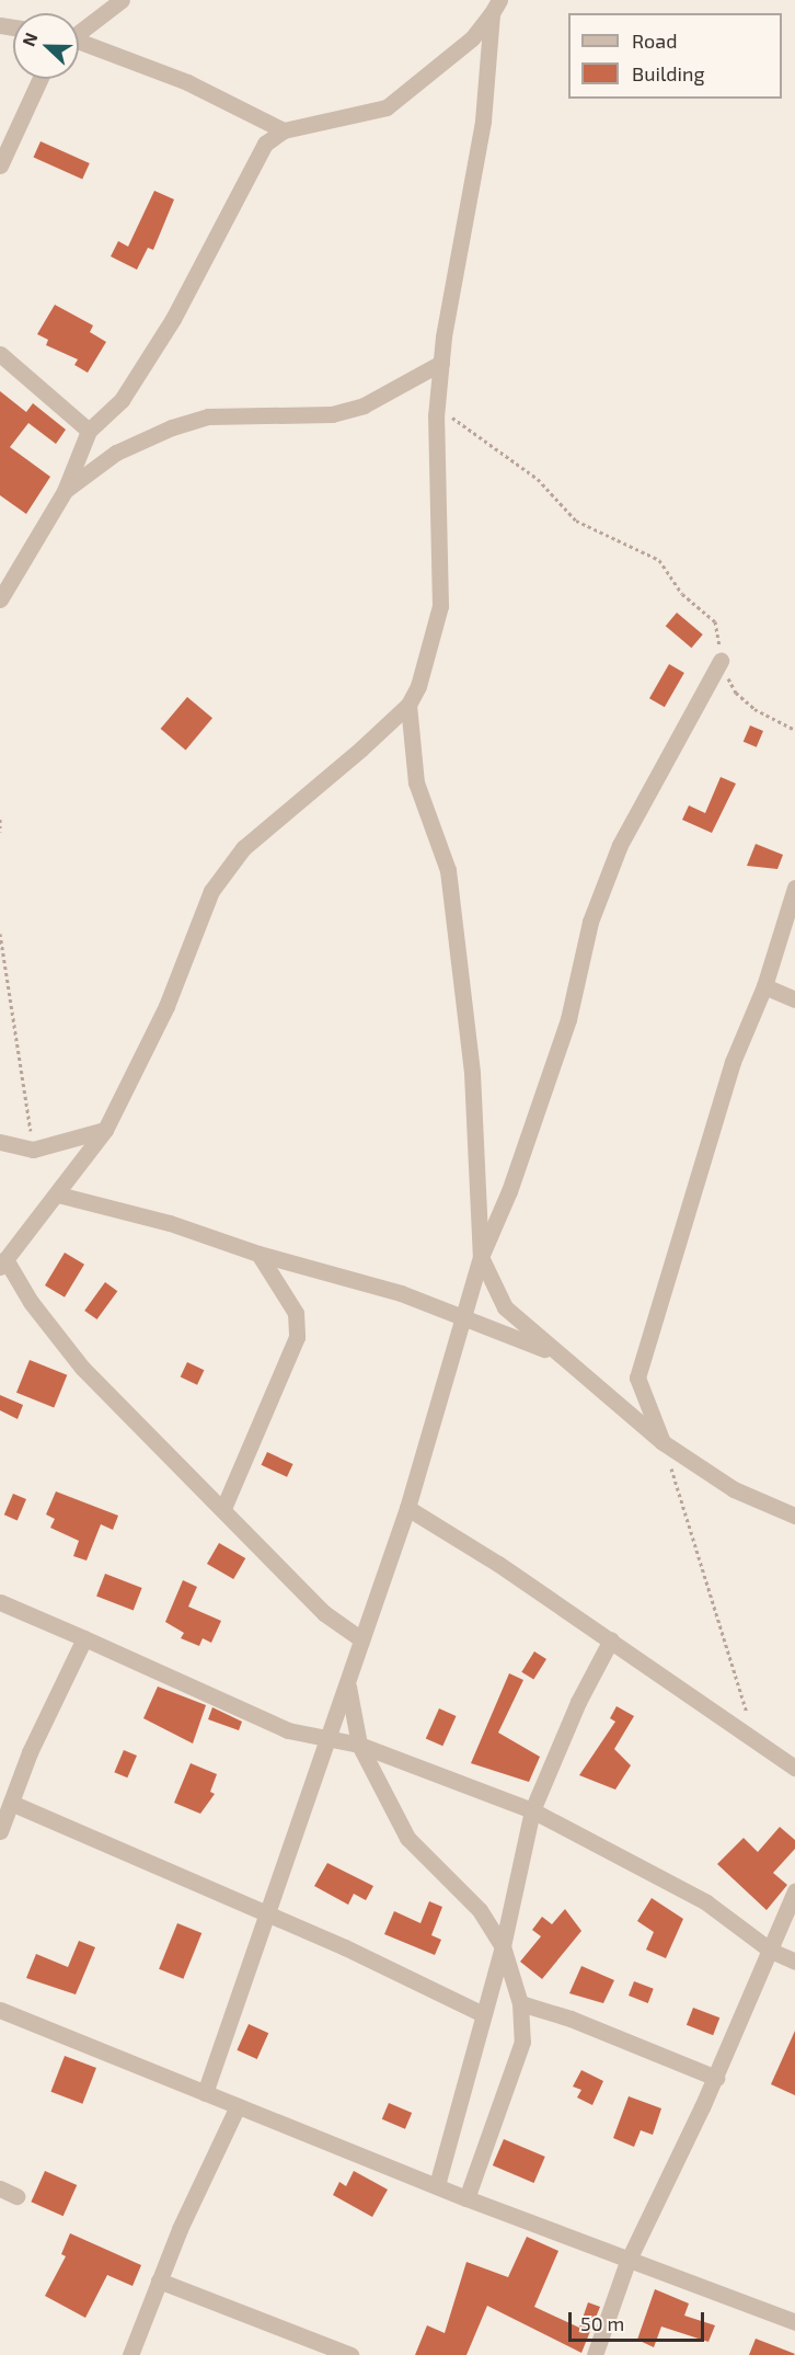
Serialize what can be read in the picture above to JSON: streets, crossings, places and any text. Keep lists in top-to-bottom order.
{
  "legend": ["Road", "Building"],
  "scale_bar": "50 m",
  "north": "left"
}
